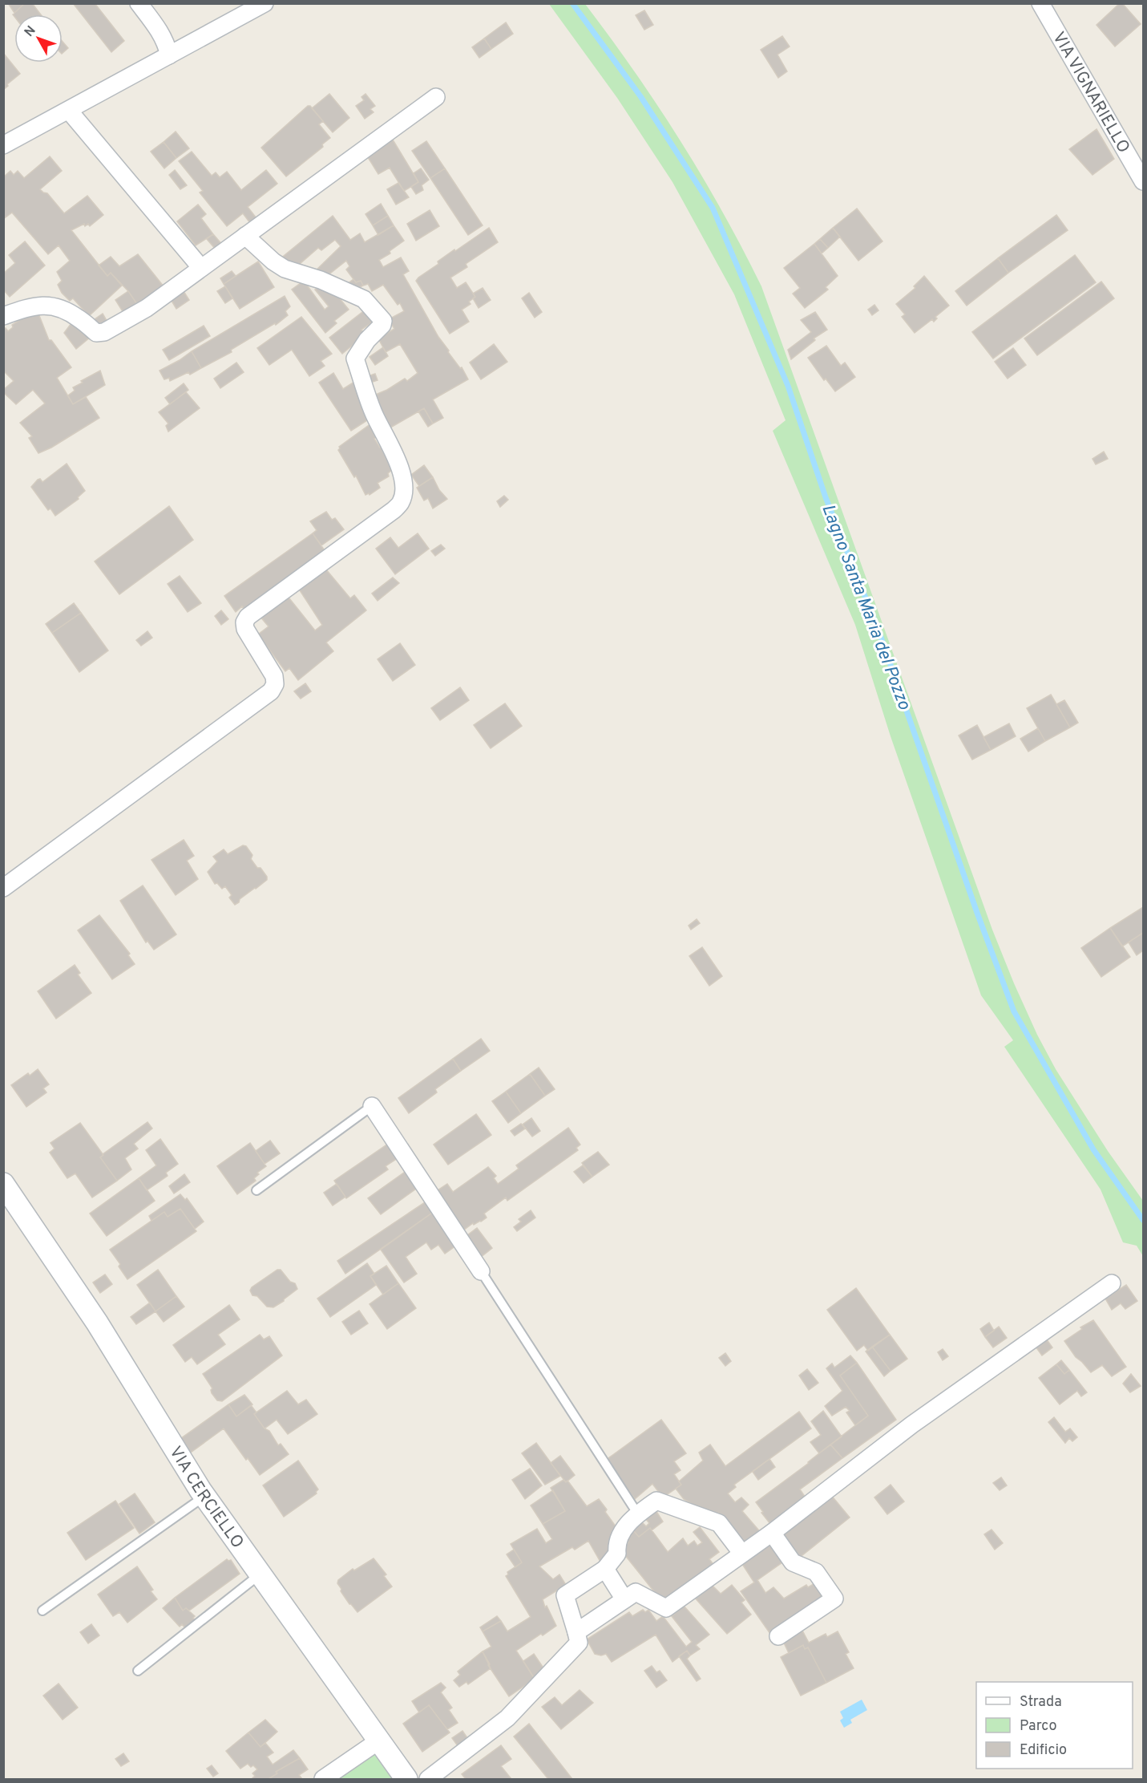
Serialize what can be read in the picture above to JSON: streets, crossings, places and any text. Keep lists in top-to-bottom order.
{
  "streets": {
    "street": ["VIA VIGNARIELLO", "VIA CERCIELLO"]
  },
  "water": ["Lagno Santa Maria del Pozzo"],
  "legend": ["Strada", "Parco", "Edificio"],
  "north": "top left"
}
